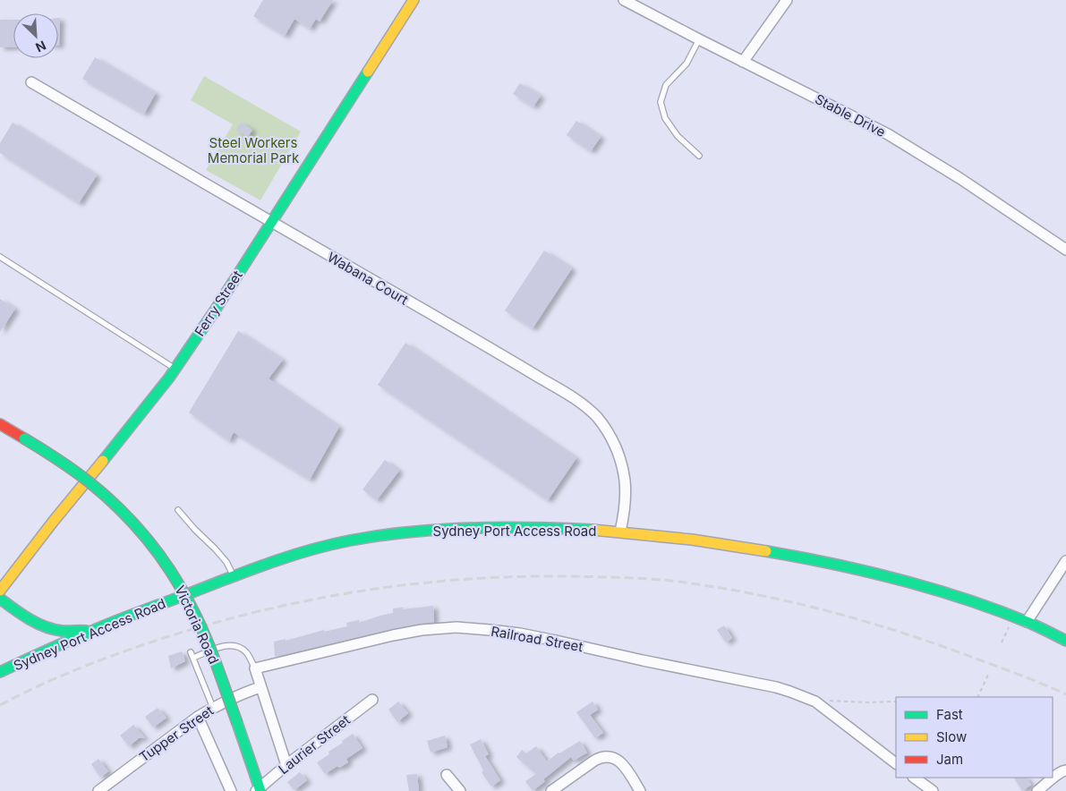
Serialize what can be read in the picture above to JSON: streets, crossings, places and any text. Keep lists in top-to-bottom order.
{
  "streets": {
    "street": [
      "Stable Drive",
      "Wabana Court",
      "Ferry Street",
      "Sydney Port Access Road",
      "Victoria Road",
      "Railroad Street",
      "Tupper Street",
      "Laurier Street"
    ]
  },
  "crossings": [
    ["Wabana Court", "Ferry Street"],
    ["Wabana Court", "Sydney Port Access Road"],
    ["Victoria Road", "Laurier Street"]
  ],
  "parks": ["Steel Workers Memorial Park"],
  "legend": ["Fast", "Slow", "Jam"],
  "north": "bottom right"
}
